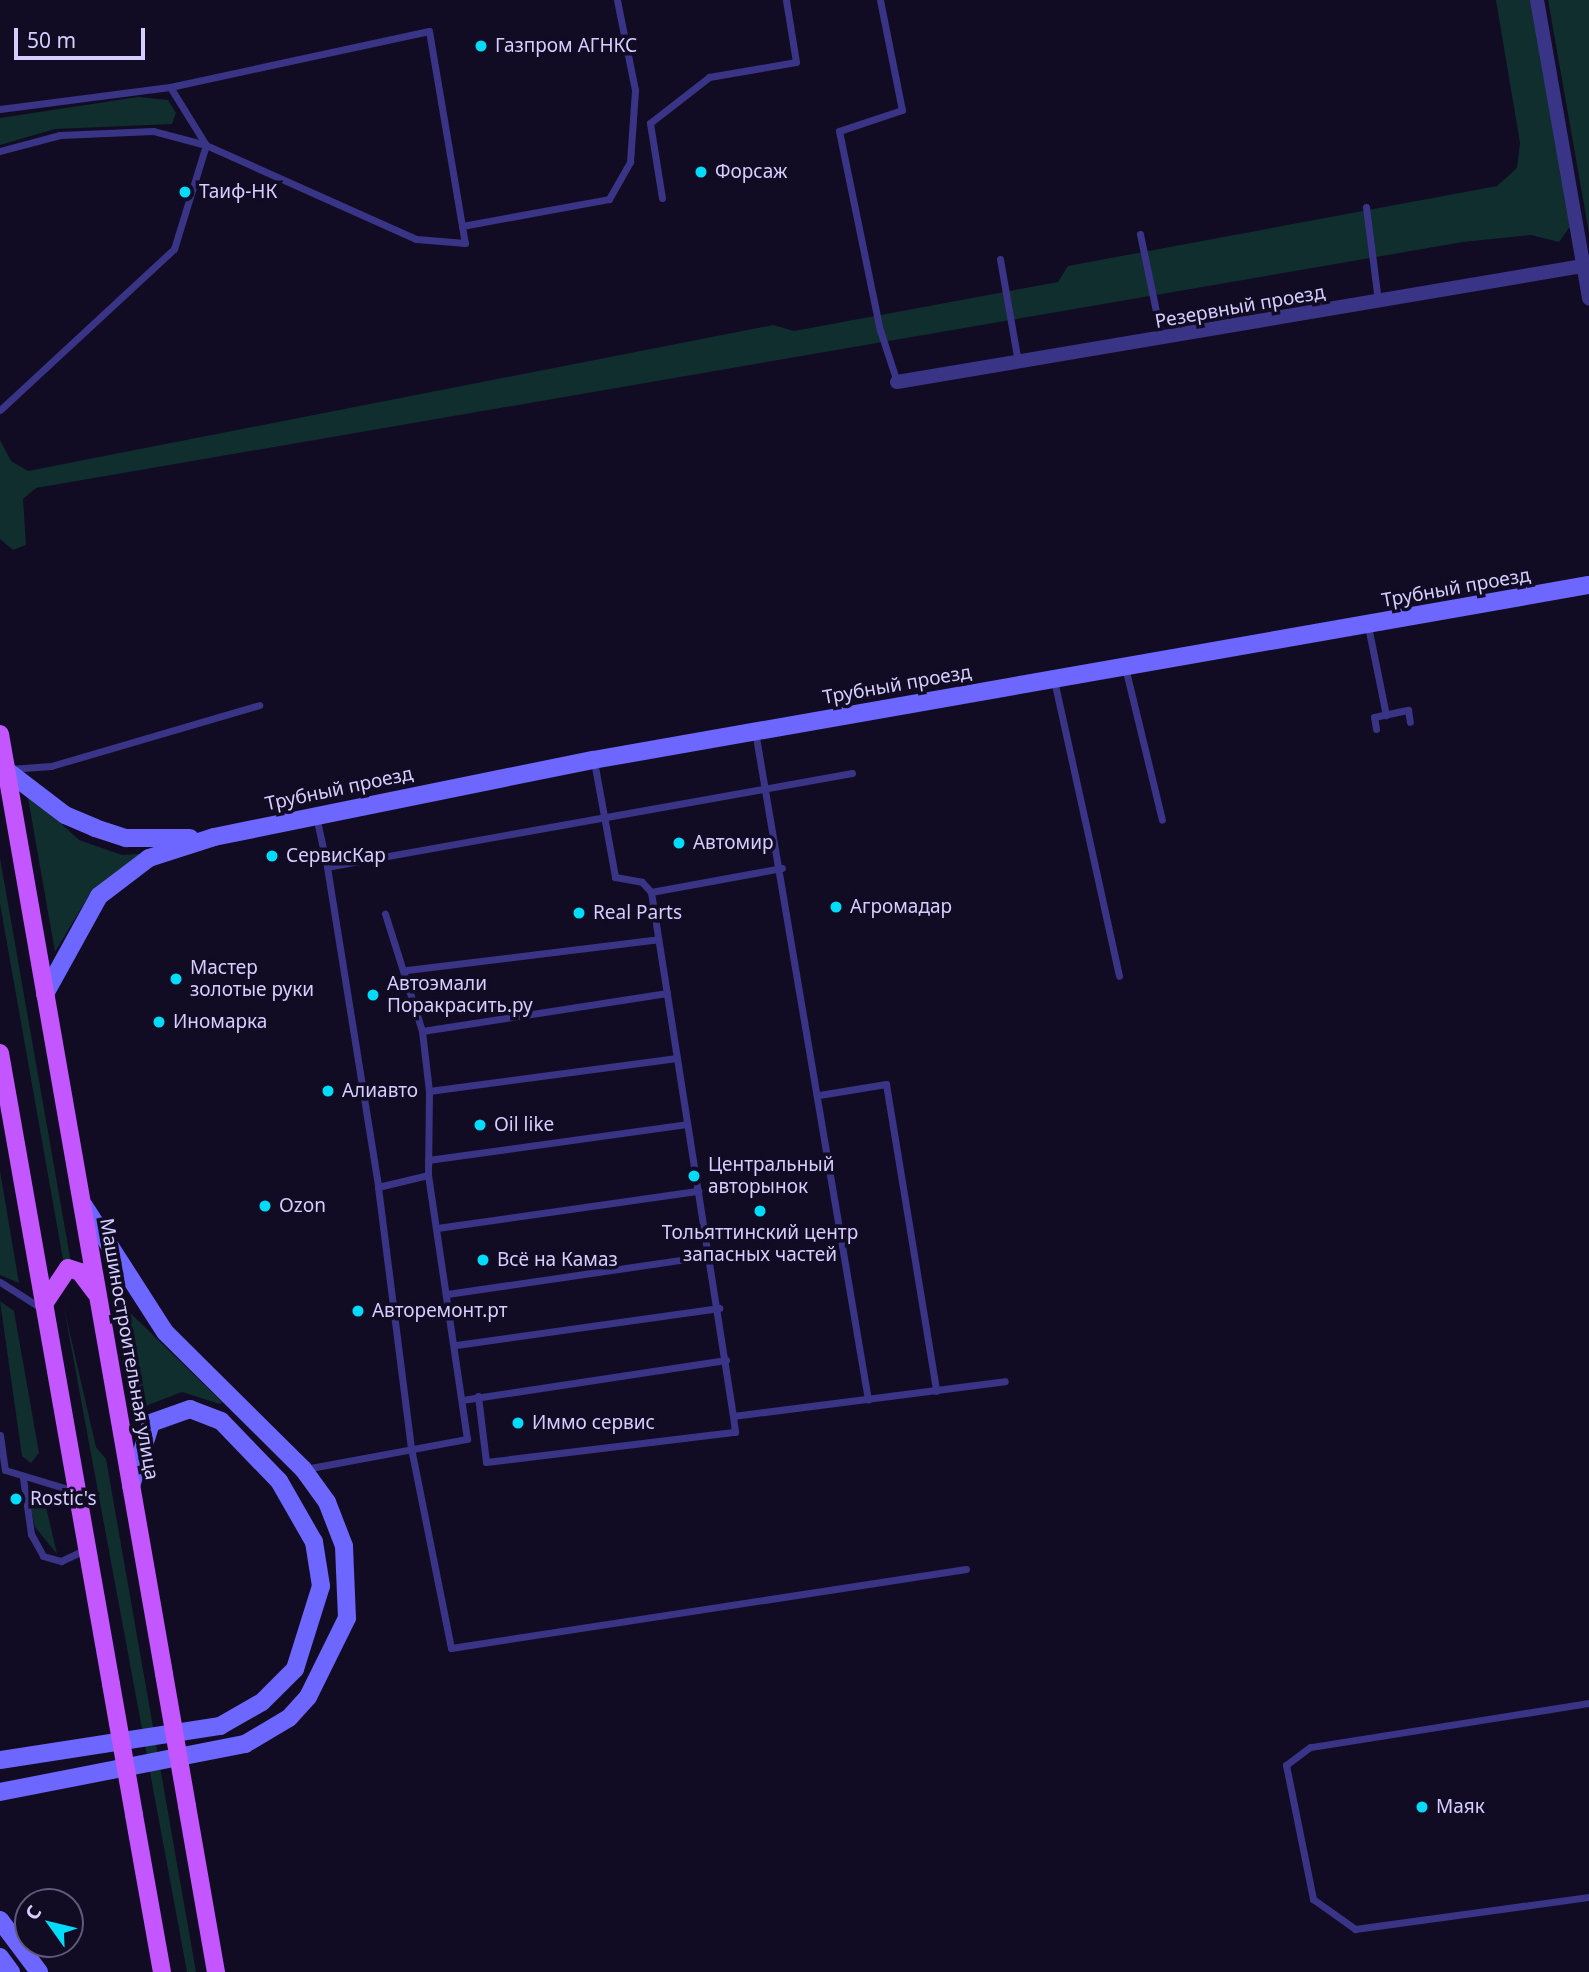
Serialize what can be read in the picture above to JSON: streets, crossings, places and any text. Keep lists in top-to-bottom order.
{
  "streets": {
    "main road": ["Машиностроительная улица"],
    "street": ["Резервный проезд", "Трубный проезд"]
  },
  "places": [
    "Газпром АГНКС",
    "Форсаж",
    "Таиф-НК",
    "Автомир",
    "СервисКар",
    "Агромадар",
    "Real Parts",
    "Мастер золотые руки",
    "Автоэмали Поракрасить.ру",
    "Иномарка",
    "Алиавто",
    "Oil like",
    "Центральный авторынок",
    "Ozon",
    "Тольяттинский центр запасных частей",
    "Всё на Камаз",
    "Авторемонт.рт",
    "Иммо сервис",
    "Rostic's",
    "Маяк"
  ],
  "scale_bar": "50 m",
  "north": "top left"
}
